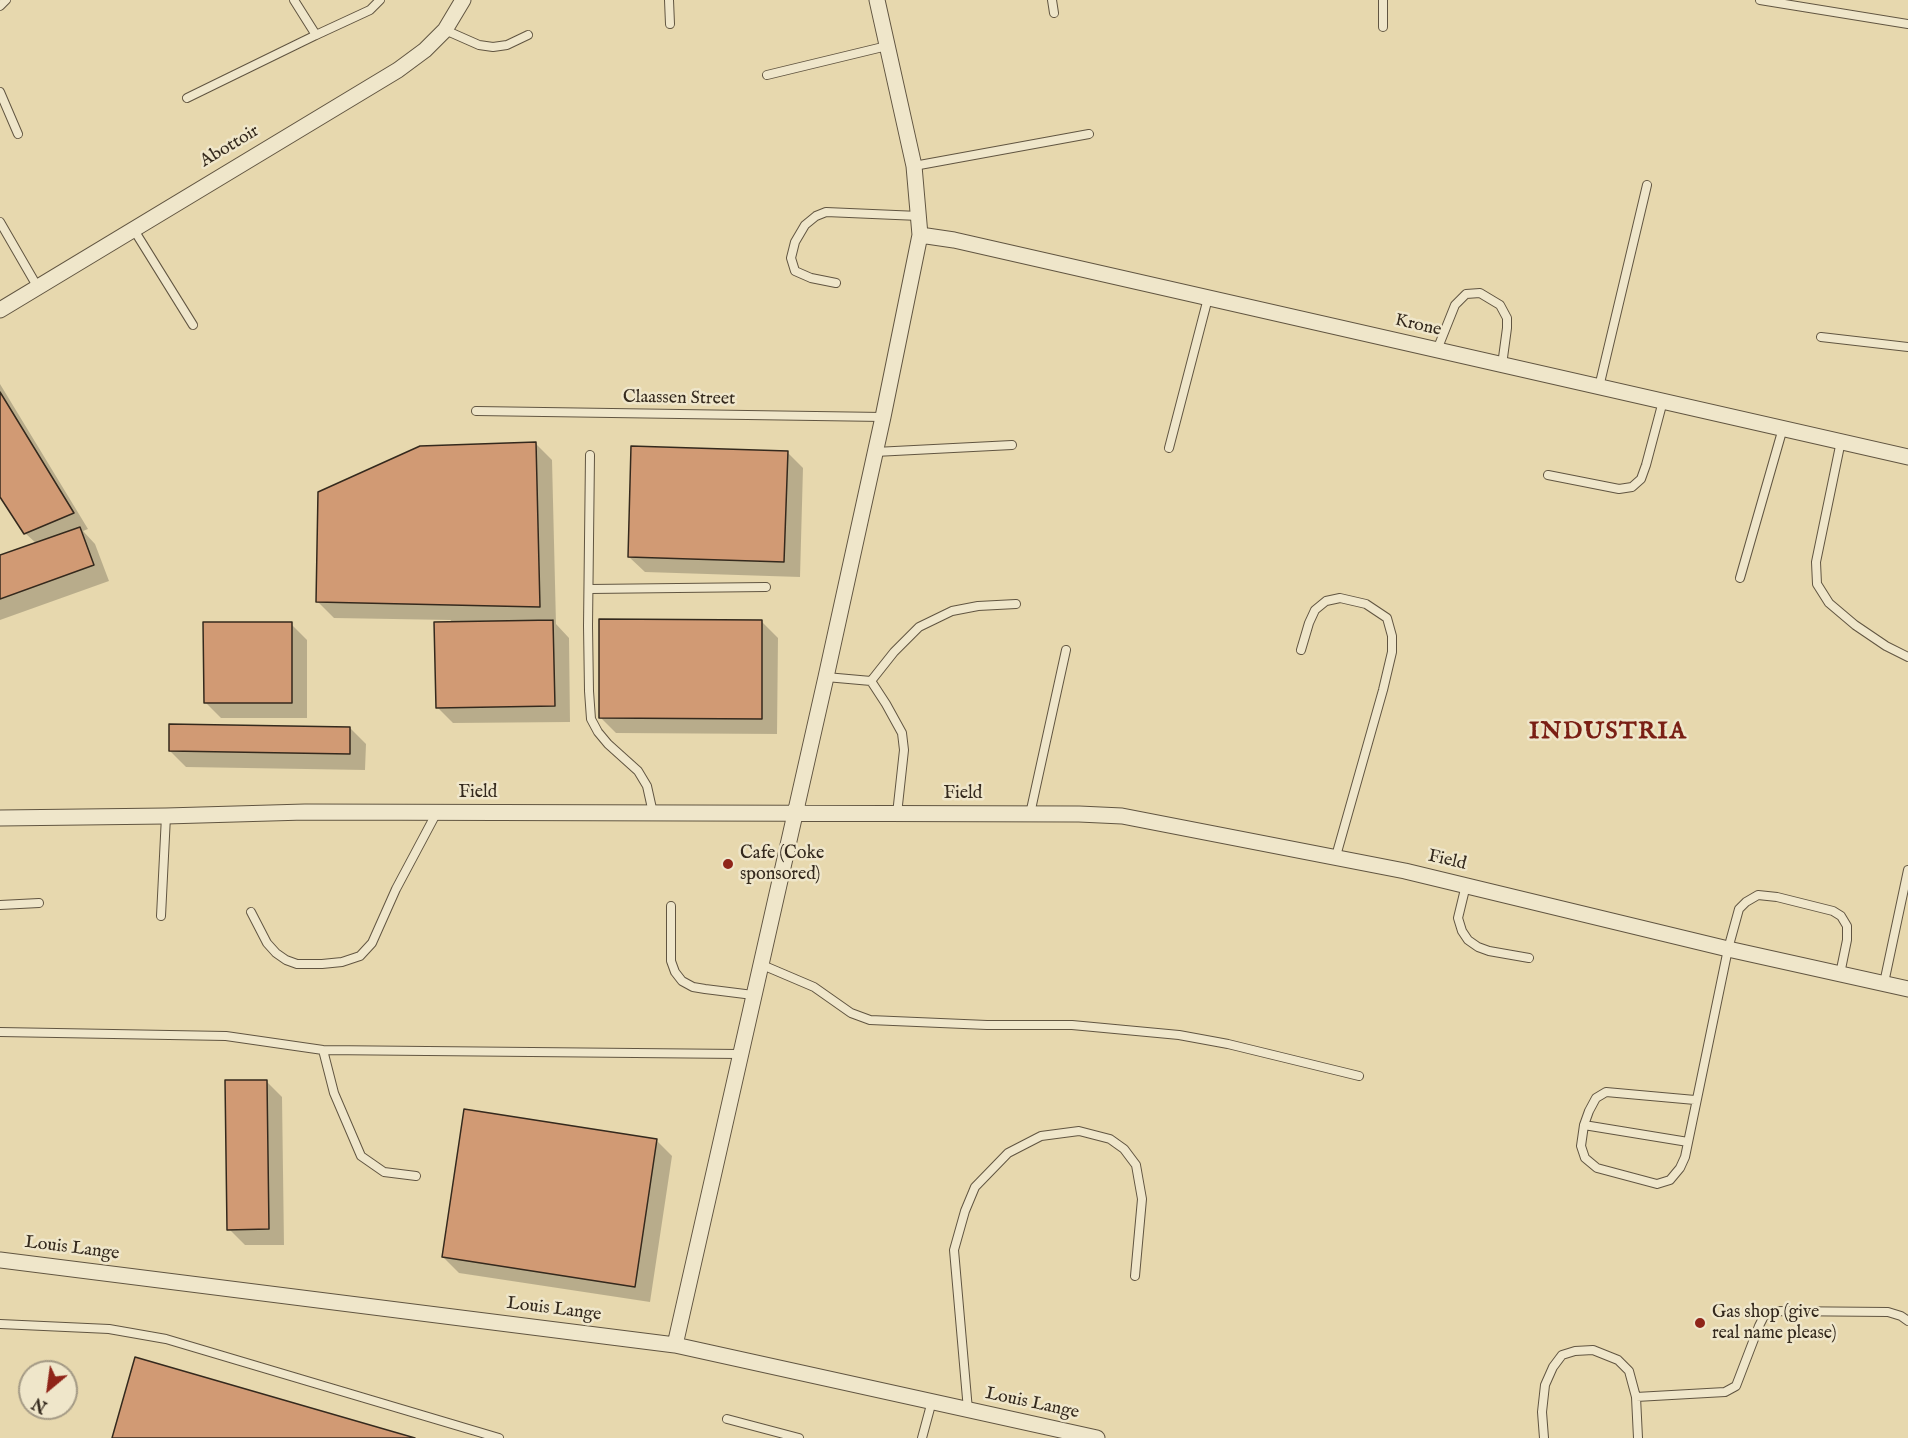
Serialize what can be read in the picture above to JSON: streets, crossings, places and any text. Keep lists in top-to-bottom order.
{
  "streets": {
    "street": [
      "Abottoir",
      "Krone",
      "Field",
      "Louis Lange"
    ],
    "lane": ["Claassen Street"]
  },
  "districts": ["INDUSTRIA"],
  "places": ["Cafe (Coke sponsored)", "Gas shop (give real name please)"],
  "north": "bottom left"
}
